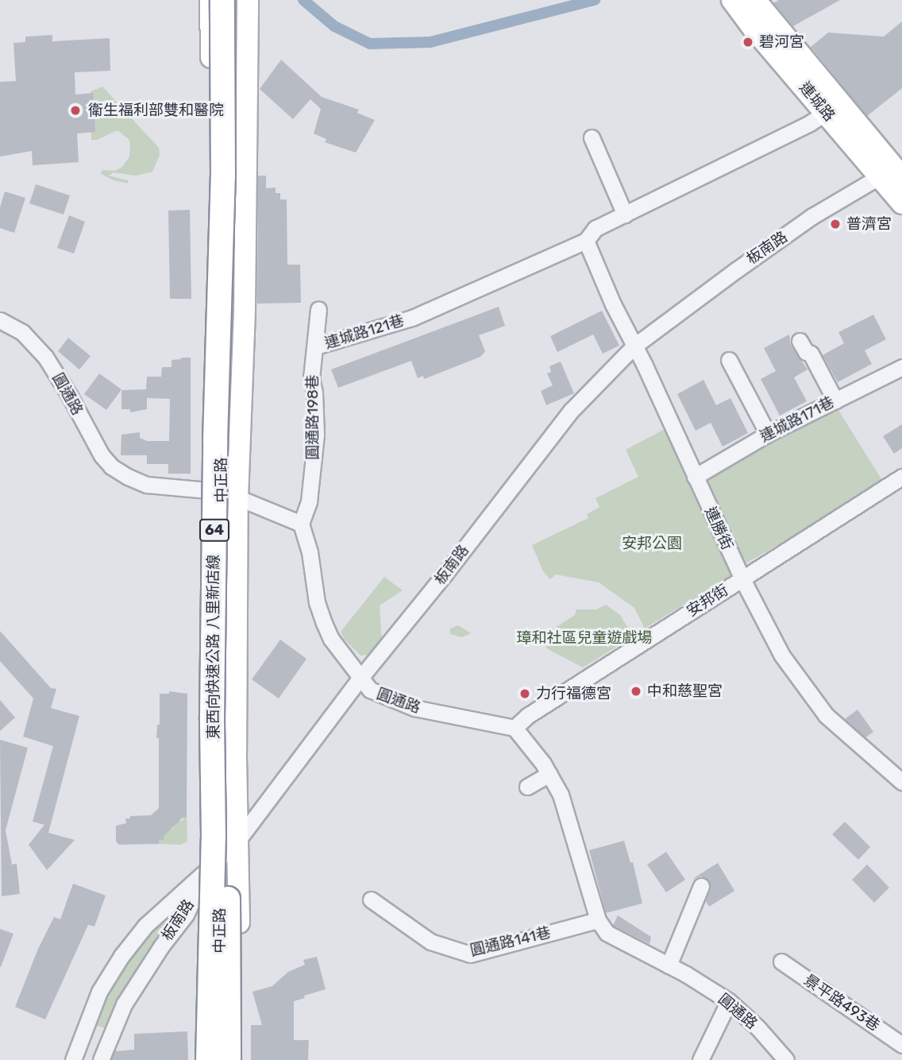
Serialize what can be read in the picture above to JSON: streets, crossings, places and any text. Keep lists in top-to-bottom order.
{
  "streets": {
    "highway": ["64", "東西向快速公路 八里新店線"],
    "main road": ["連城路", "中正路"],
    "street": [
      "板南路",
      "連城路121巷",
      "圓通路",
      "圓通路198巷",
      "連城路171巷",
      "連勝街",
      "安邦街",
      "圓通路141巷",
      "景平路493巷"
    ]
  },
  "crossings": [
    ["連城路", "板南路"],
    ["板南路", "圓通路"],
    ["板南路", "中正路"],
    ["板南路", "連勝街"],
    ["連城路121巷", "圓通路198巷"],
    ["連城路121巷", "連勝街"],
    ["圓通路", "圓通路198巷"],
    ["圓通路", "中正路"],
    ["圓通路", "安邦街"],
    ["圓通路", "圓通路141巷"],
    ["連城路171巷", "連勝街"],
    ["中正路", "東西向快速公路 八里新店線"],
    ["連勝街", "安邦街"]
  ],
  "parks": ["安邦公園", "璋和社區兒童遊戲場"],
  "places": [
    "碧河宮",
    "衛生福利部雙和醫院",
    "普濟宮",
    "中和慈聖宮",
    "力行福德宮"
  ]
}
